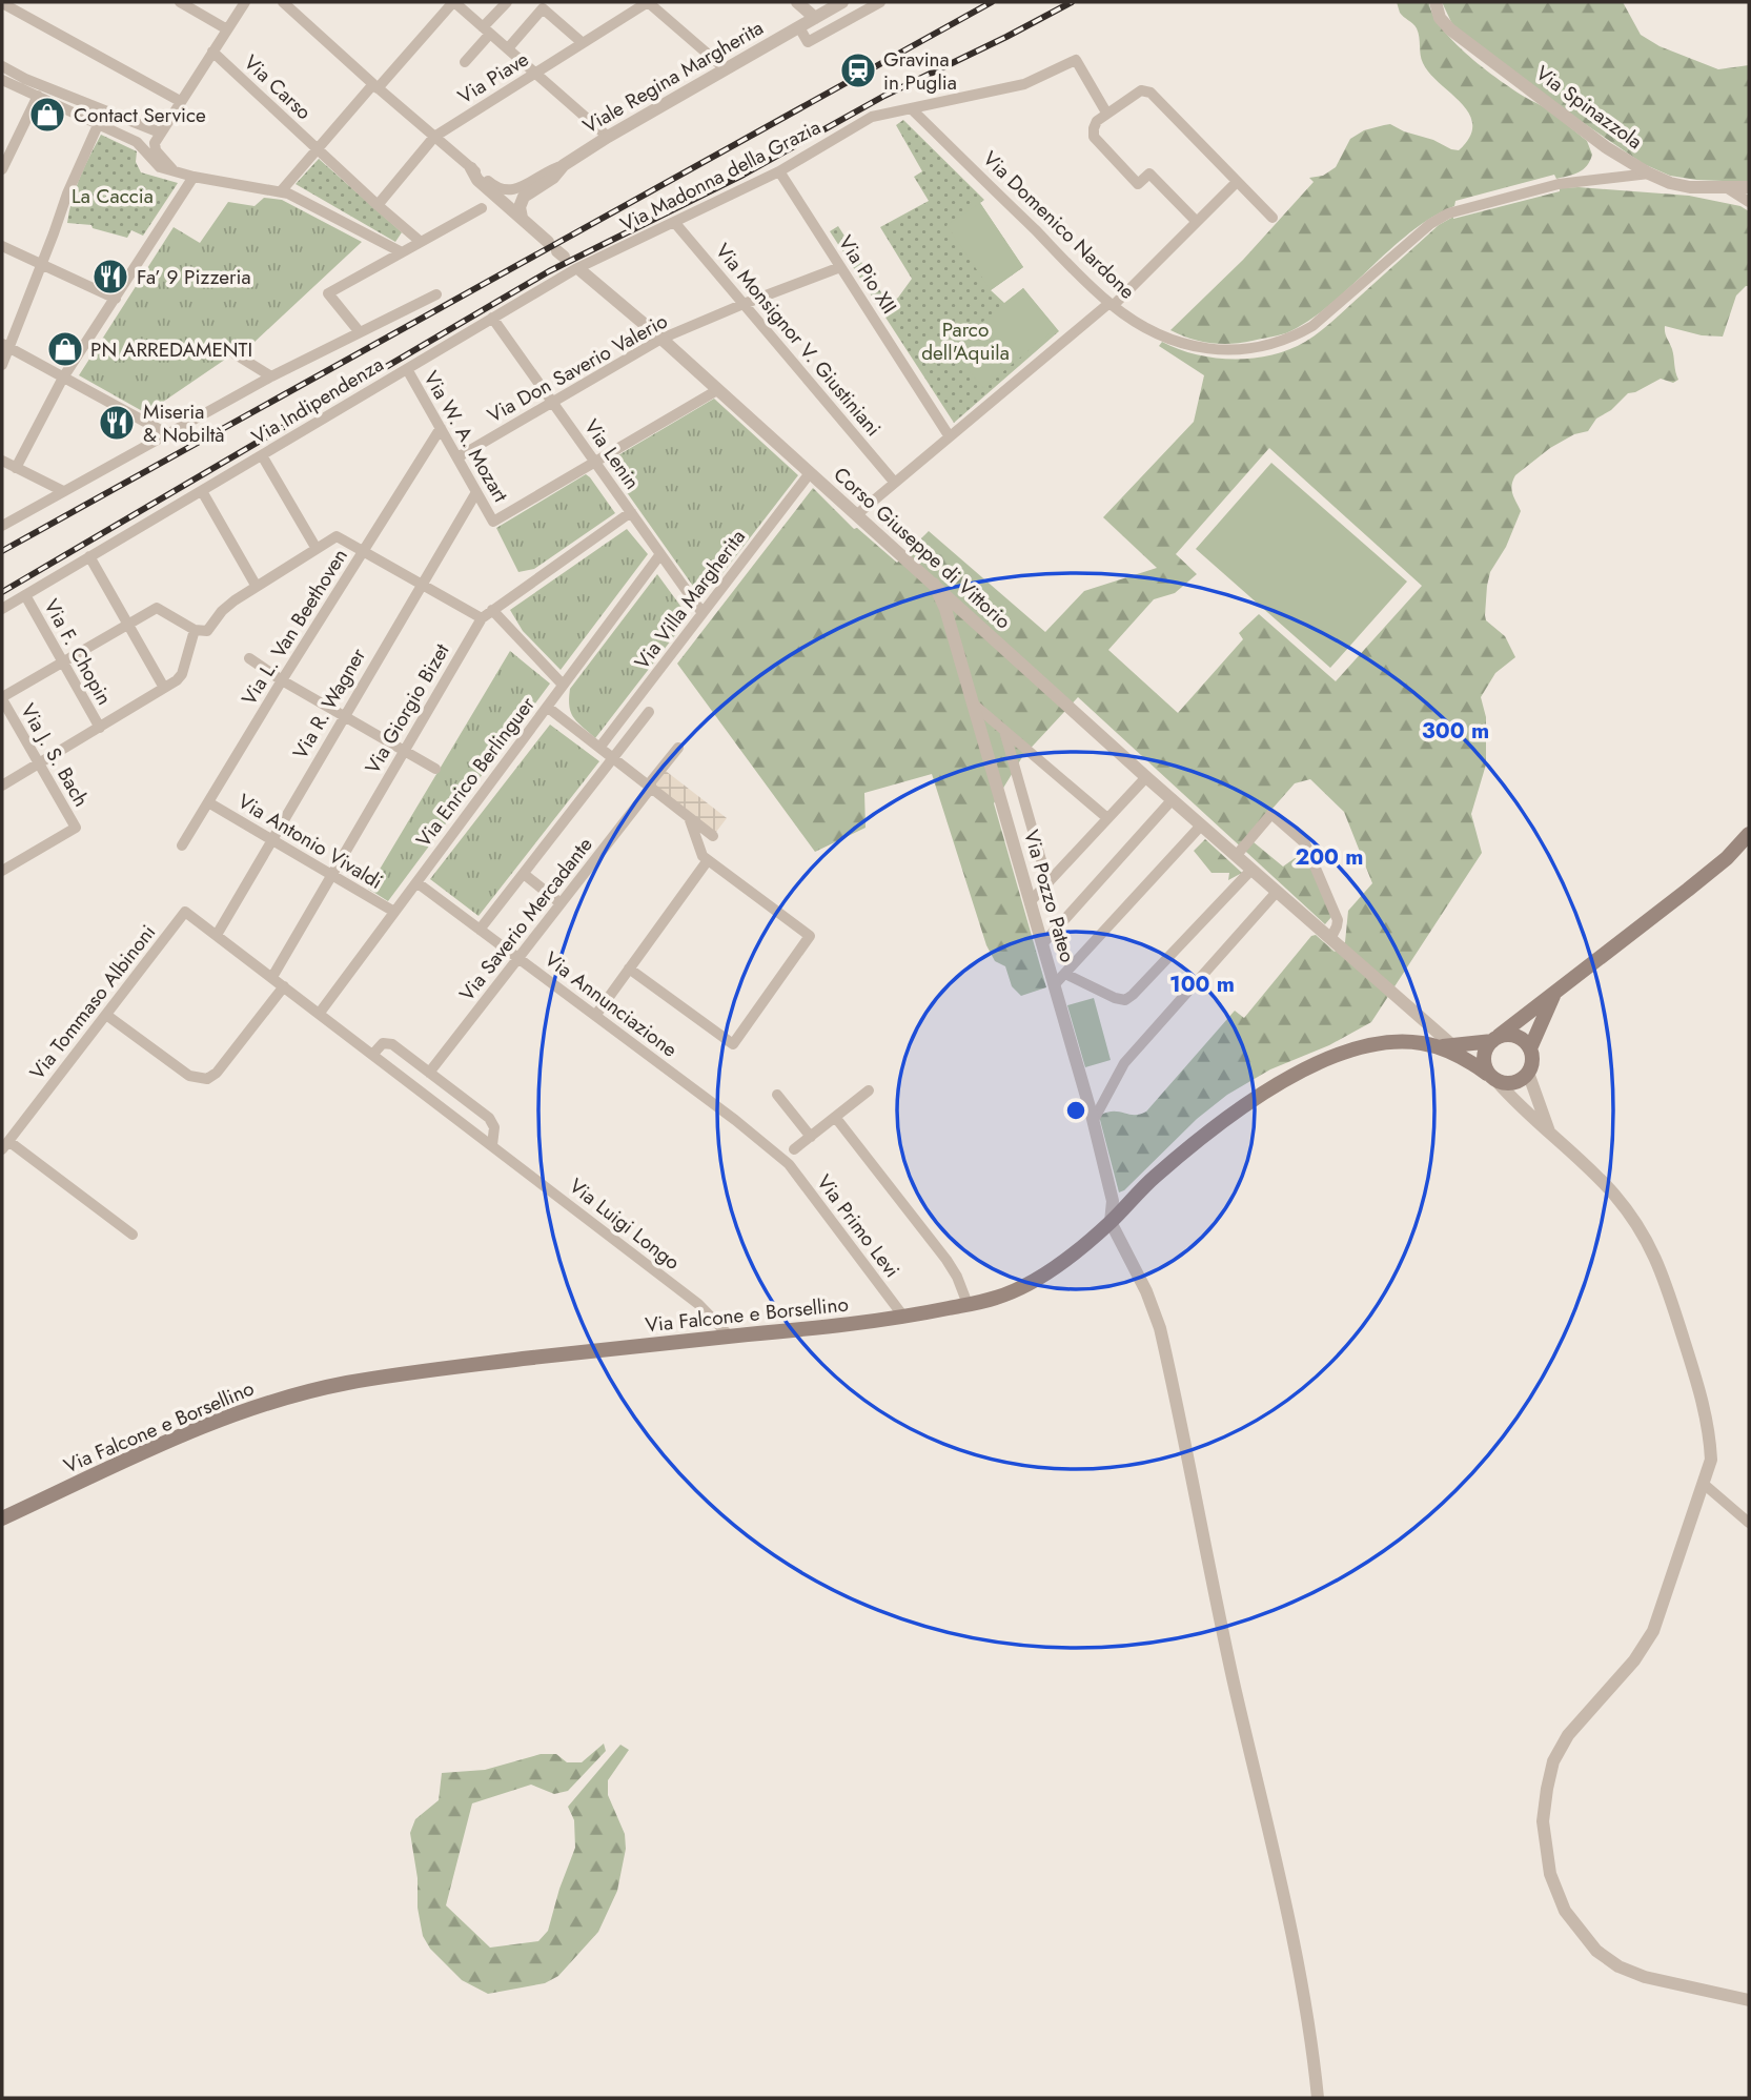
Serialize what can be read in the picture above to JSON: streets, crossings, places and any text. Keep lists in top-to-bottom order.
{
  "streets": {
    "main road": ["Via Falcone e Borsellino"],
    "street": [
      "Viale Regina Margherita",
      "Via Piave",
      "Via Carso",
      "Via Spinazzola",
      "Via Madonna della Grazia",
      "Via Domenico Nardone",
      "Via Pio XII",
      "Via Monsignor V. Giustiniani",
      "Via Don Saverio Valerio",
      "Via Indipendenza",
      "Via W. A. Mozart",
      "Via Lenin",
      "Corso Giuseppe di Vittorio",
      "Via Villa Margherita",
      "Via L. Van Beethoven",
      "Via F. Chopin",
      "Via R. Wagner",
      "Via Giorgio Bizet",
      "Via J. S. Bach",
      "Via Enrico Berlinguer",
      "Via Antonio Vivaldi",
      "Via Pozzo Pateo",
      "Via Saverio Mercadante",
      "Via Tommaso Albinoni",
      "Via Annunciazione",
      "Via Luigi Longo",
      "Via Primo Levi"
    ]
  },
  "crossings": [
    ["Via Piave", "Via Carso"],
    ["Via Spinazzola", "Via Domenico Nardone"],
    ["Via Madonna della Grazia", "Via Domenico Nardone"],
    ["Via Madonna della Grazia", "Via Pio XII"],
    ["Via Madonna della Grazia", "Via Monsignor V. Giustiniani"],
    ["Via Madonna della Grazia", "Via Indipendenza"],
    ["Via Madonna della Grazia", "Corso Giuseppe di Vittorio"],
    ["Via Pio XII", "Via Don Saverio Valerio"],
    ["Via Monsignor V. Giustiniani", "Via Don Saverio Valerio"],
    ["Via Don Saverio Valerio", "Via W. A. Mozart"],
    ["Via Don Saverio Valerio", "Via Lenin"],
    ["Via Don Saverio Valerio", "Corso Giuseppe di Vittorio"],
    ["Via Indipendenza", "Via W. A. Mozart"],
    ["Via Indipendenza", "Via Lenin"],
    ["Via Indipendenza", "Corso Giuseppe di Vittorio"],
    ["Via Indipendenza", "Via F. Chopin"],
    ["Via W. A. Mozart", "Via Lenin"],
    ["Via W. A. Mozart", "Via L. Van Beethoven"],
    ["Via W. A. Mozart", "Via R. Wagner"],
    ["Via Lenin", "Via Villa Margherita"],
    ["Via Lenin", "Via Giorgio Bizet"],
    ["Via Lenin", "Via Enrico Berlinguer"],
    ["Corso Giuseppe di Vittorio", "Via Villa Margherita"],
    ["Corso Giuseppe di Vittorio", "Via Pozzo Pateo"],
    ["Corso Giuseppe di Vittorio", "Via Falcone e Borsellino"],
    ["Via L. Van Beethoven", "Via Antonio Vivaldi"],
    ["Via R. Wagner", "Via Antonio Vivaldi"],
    ["Via R. Wagner", "Via Luigi Longo"],
    ["Via Giorgio Bizet", "Via Antonio Vivaldi"],
    ["Via Giorgio Bizet", "Via Luigi Longo"],
    ["Via Enrico Berlinguer", "Via Antonio Vivaldi"],
    ["Via Enrico Berlinguer", "Via Annunciazione"],
    ["Via Enrico Berlinguer", "Via Luigi Longo"],
    ["Via Pozzo Pateo", "Via Falcone e Borsellino"],
    ["Via Saverio Mercadante", "Via Annunciazione"],
    ["Via Tommaso Albinoni", "Via Luigi Longo"],
    ["Via Annunciazione", "Via Primo Levi"],
    ["Via Luigi Longo", "Via Falcone e Borsellino"],
    ["Via Primo Levi", "Via Falcone e Borsellino"]
  ],
  "parks": ["La Caccia", "Parco dell'Aquila"],
  "places": {
    "station": ["Gravina in Puglia"],
    "shop": ["Contact Service", "PN ARREDAMENTI"],
    "restaurant": ["Fa’ 9 Pizzeria", "Miseria & Nobiltà"]
  },
  "rings": ["300 m", "200 m", "100 m"]
}
